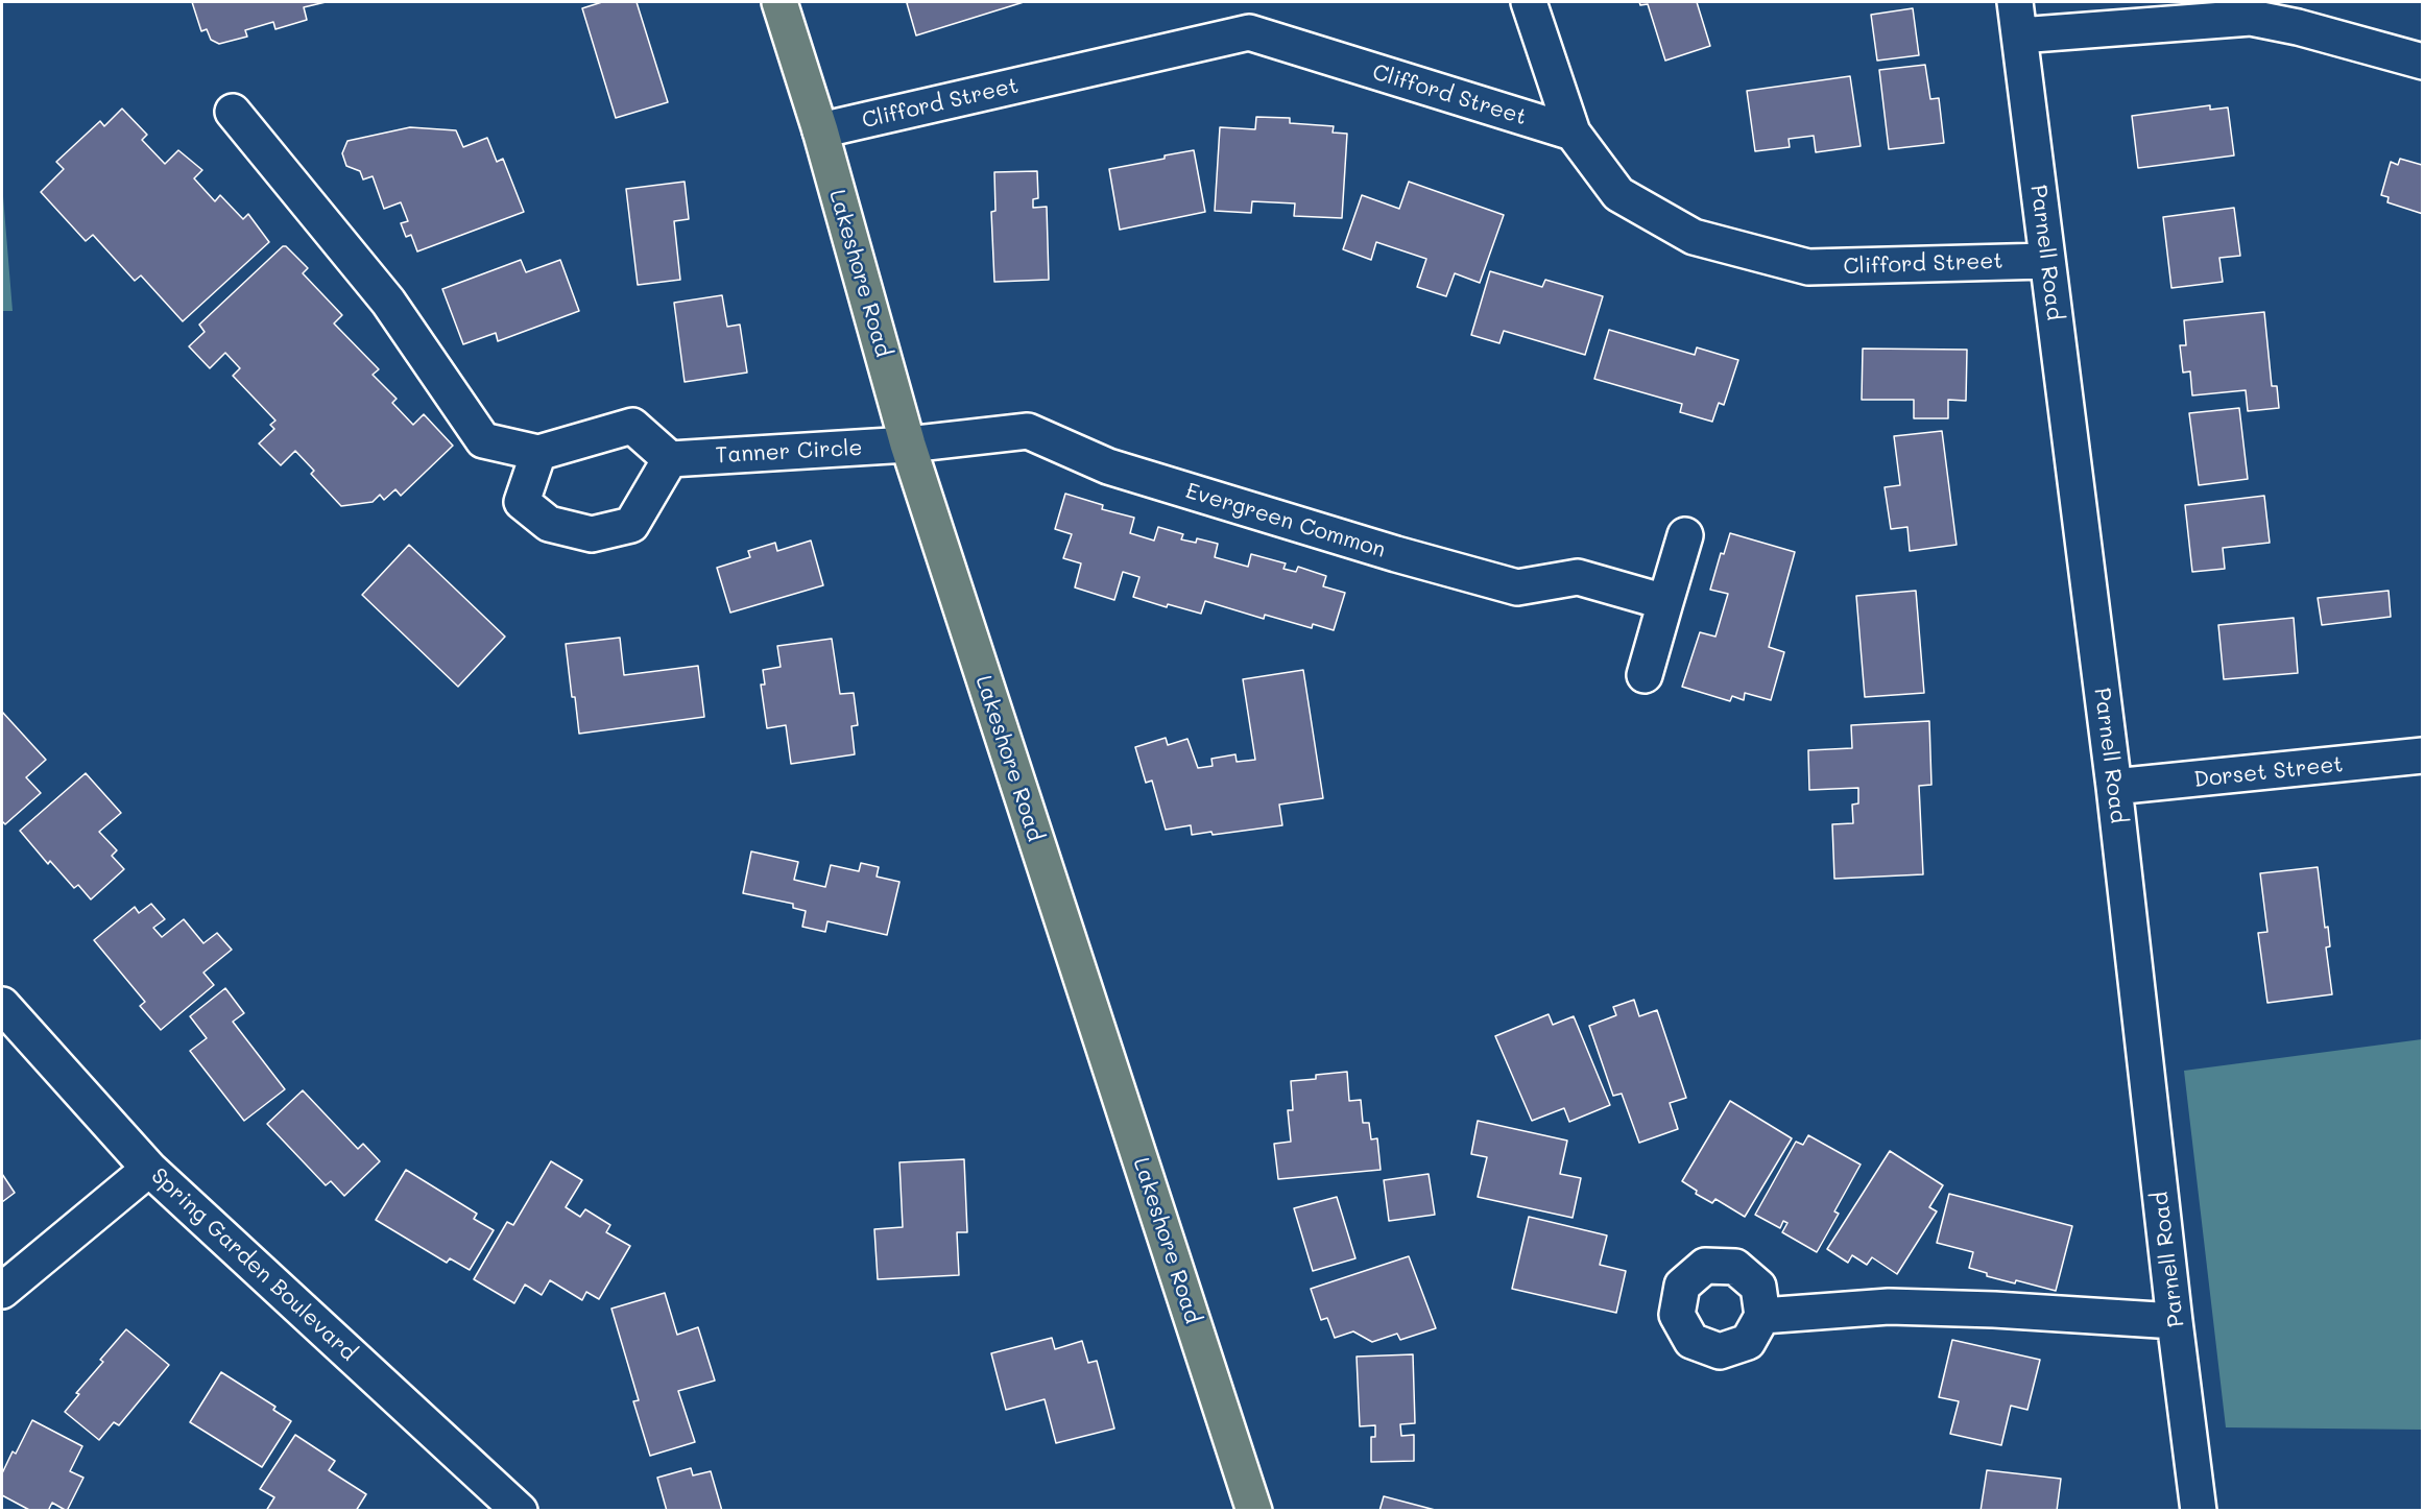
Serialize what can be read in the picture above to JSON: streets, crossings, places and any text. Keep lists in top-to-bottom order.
{
  "streets": {
    "main road": ["Lakeshore Road"],
    "street": [
      "Clifford Street",
      "Parnell Road",
      "Tanner Circle",
      "Evergreen Common",
      "Dorset Street",
      "Spring Garden Boulevard"
    ]
  },
  "crossings": [
    ["Clifford Street", "Parnell Road"],
    ["Clifford Street", "Lakeshore Road"],
    ["Parnell Road", "Dorset Street"],
    ["Lakeshore Road", "Tanner Circle"],
    ["Lakeshore Road", "Evergreen Common"],
    ["Tanner Circle", "Evergreen Common"]
  ]
}
